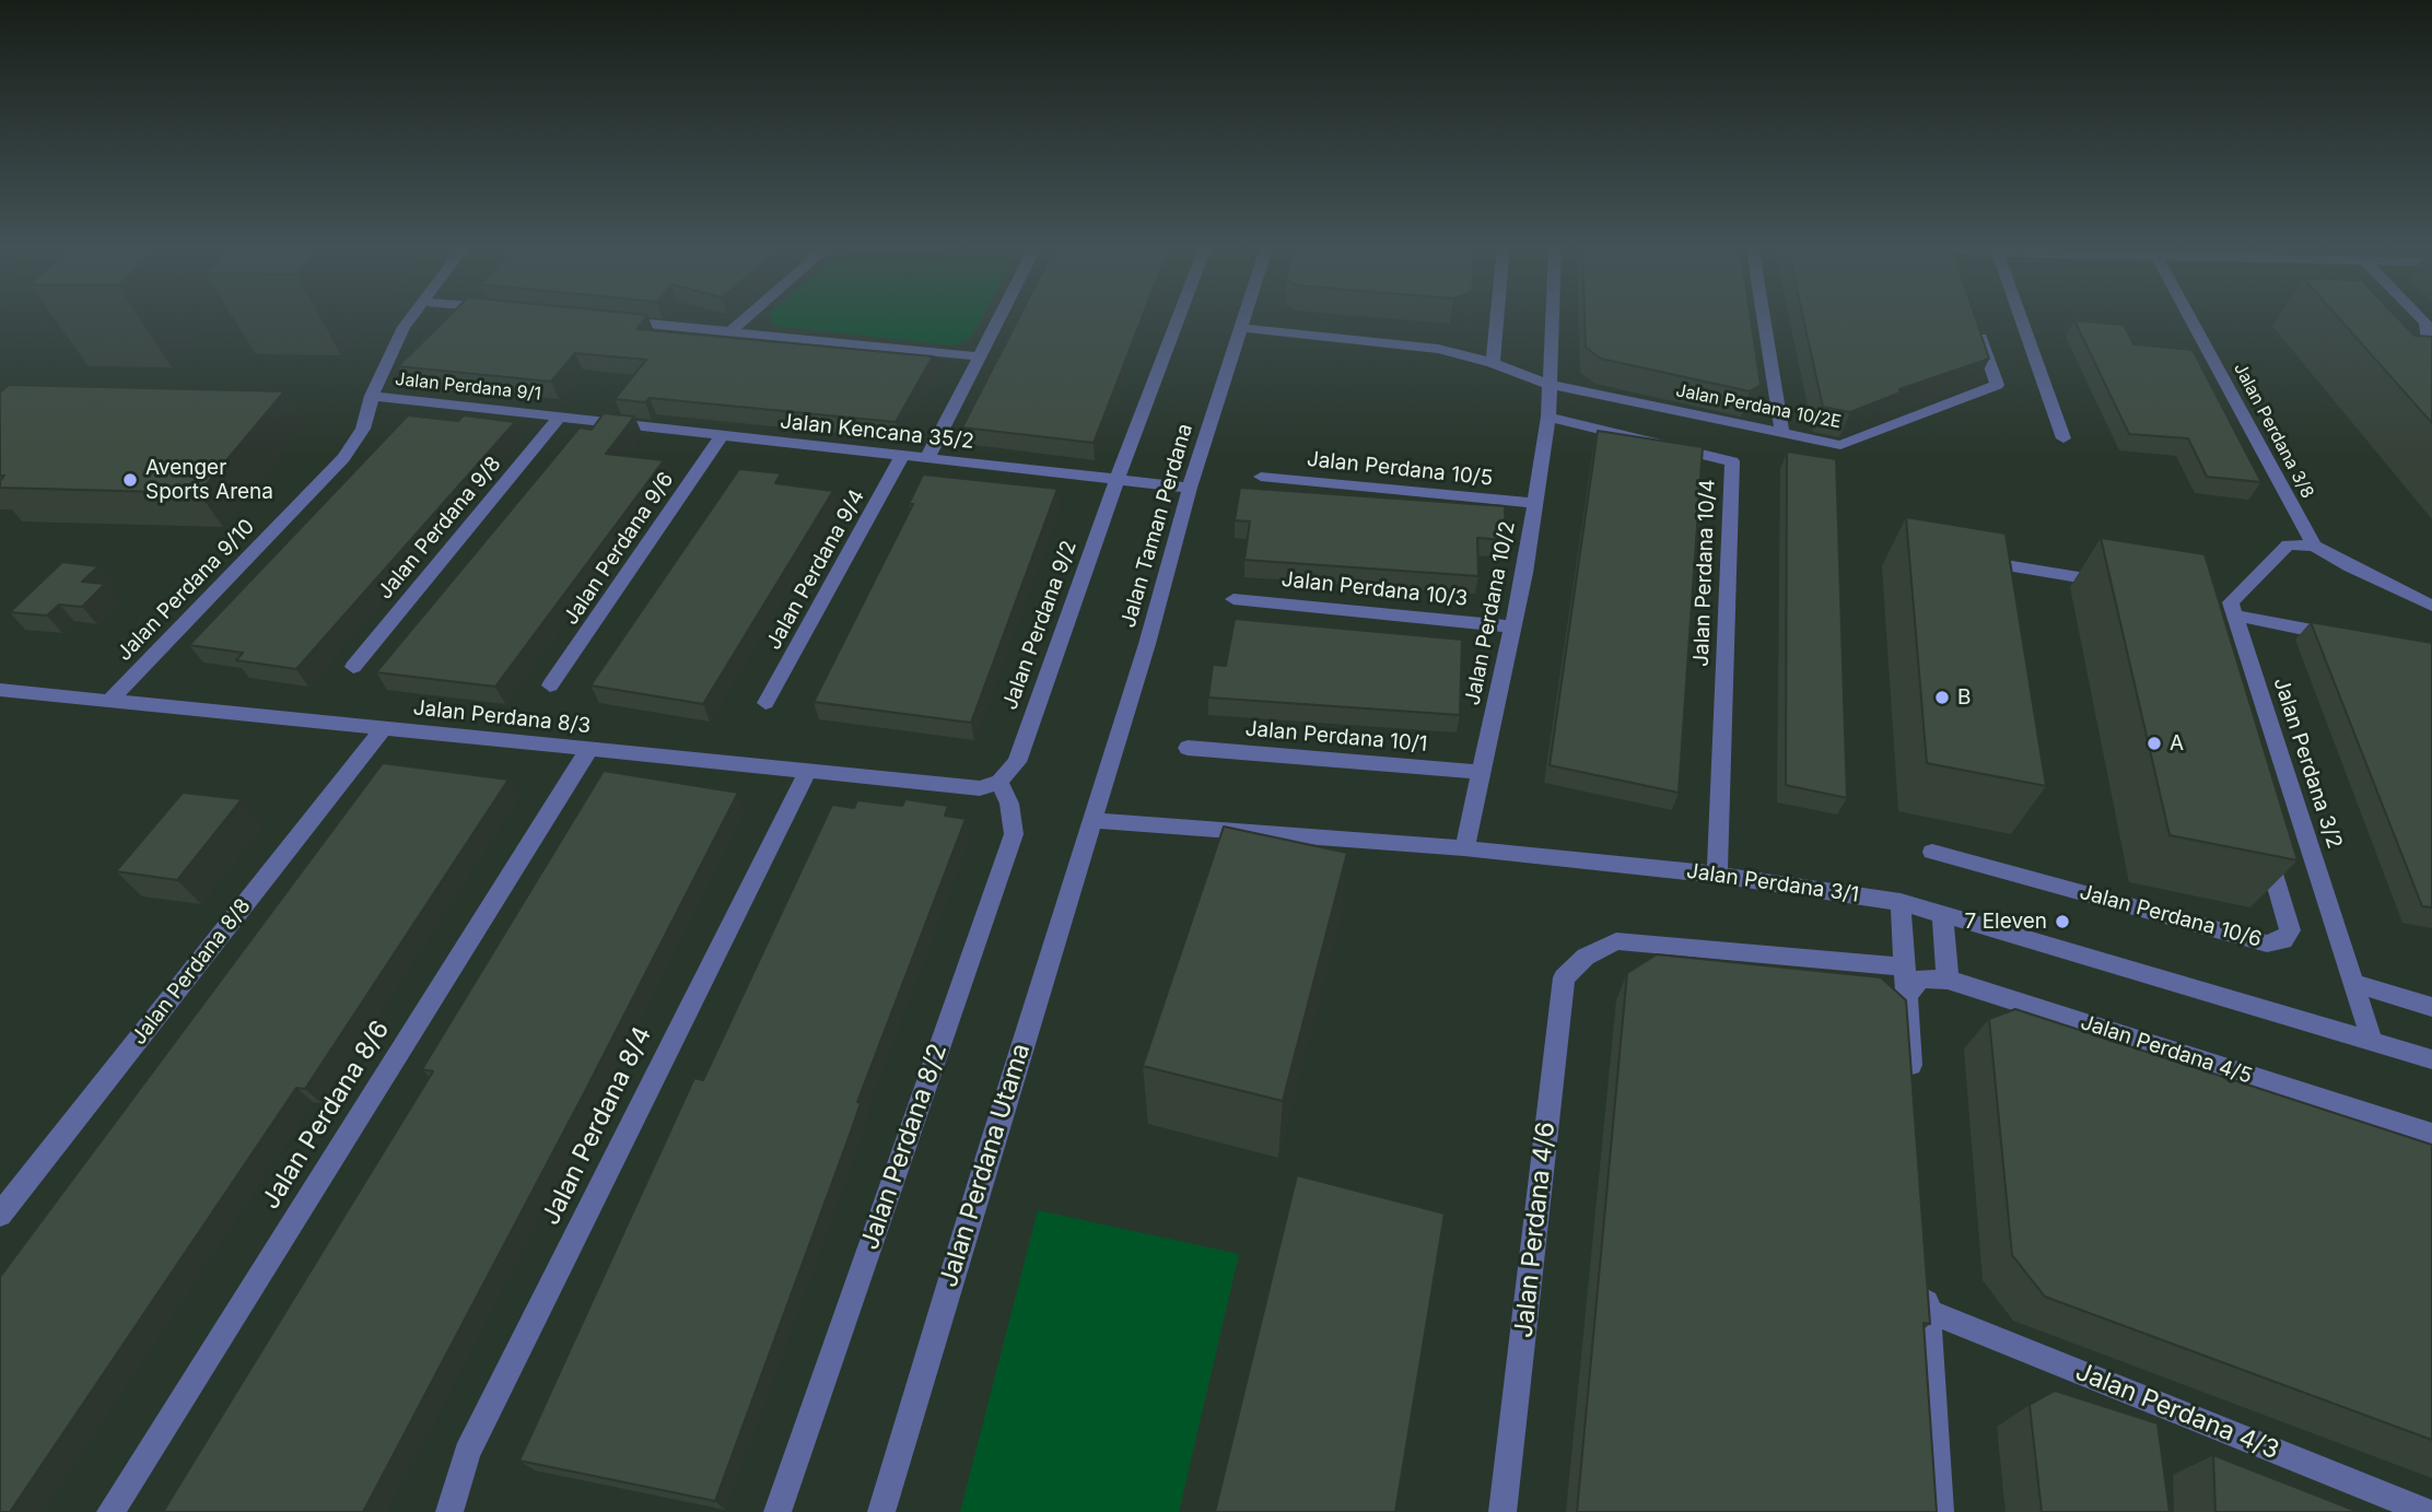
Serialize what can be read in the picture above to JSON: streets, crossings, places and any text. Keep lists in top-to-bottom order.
{
  "streets": {
    "street": [
      "Jalan Perdana 9/1",
      "Jalan Perdana 10/2E",
      "Jalan Perdana 3/8",
      "Jalan Kencana 35/2",
      "Jalan Perdana 10/5",
      "Jalan Taman Perdana",
      "Jalan Perdana 9/8",
      "Jalan Perdana 9/6",
      "Jalan Perdana 9/4",
      "Jalan Perdana 10/4",
      "Jalan Perdana 10/3",
      "Jalan Perdana 9/10",
      "Jalan Perdana 10/2",
      "Jalan Perdana 9/2",
      "Jalan Perdana 8/3",
      "Jalan Perdana 10/1",
      "Jalan Perdana 3/2",
      "Jalan Perdana 3/1",
      "Jalan Perdana 10/6",
      "Jalan Perdana 8/8",
      "Jalan Perdana 4/5",
      "Jalan Perdana 8/6",
      "Jalan Perdana 8/4",
      "Jalan Perdana 8/2",
      "Jalan Perdana Utama",
      "Jalan Perdana 4/6",
      "Jalan Perdana 4/3"
    ]
  },
  "crossings": [
    ["Jalan Perdana 9/1", "Jalan Kencana 35/2"],
    ["Jalan Perdana 9/1", "Jalan Perdana 9/8"],
    ["Jalan Perdana 9/1", "Jalan Perdana 9/10"],
    ["Jalan Perdana 10/2E", "Jalan Perdana 10/2"],
    ["Jalan Kencana 35/2", "Jalan Taman Perdana"],
    ["Jalan Kencana 35/2", "Jalan Perdana 9/8"],
    ["Jalan Kencana 35/2", "Jalan Perdana 9/6"],
    ["Jalan Kencana 35/2", "Jalan Perdana 9/4"],
    ["Jalan Kencana 35/2", "Jalan Perdana 9/2"],
    ["Jalan Perdana 10/5", "Jalan Perdana 10/2"],
    ["Jalan Taman Perdana", "Jalan Perdana 3/1"],
    ["Jalan Taman Perdana", "Jalan Perdana Utama"],
    ["Jalan Perdana 10/4", "Jalan Perdana 10/2"],
    ["Jalan Perdana 10/4", "Jalan Perdana 3/1"],
    ["Jalan Perdana 10/3", "Jalan Perdana 10/2"],
    ["Jalan Perdana 9/10", "Jalan Perdana 8/3"],
    ["Jalan Perdana 10/2", "Jalan Perdana 10/1"],
    ["Jalan Perdana 10/2", "Jalan Perdana 3/1"],
    ["Jalan Perdana 9/2", "Jalan Perdana 8/3"],
    ["Jalan Perdana 9/2", "Jalan Perdana 8/2"],
    ["Jalan Perdana 8/3", "Jalan Perdana 8/8"],
    ["Jalan Perdana 8/3", "Jalan Perdana 8/6"],
    ["Jalan Perdana 8/3", "Jalan Perdana 8/4"],
    ["Jalan Perdana 8/3", "Jalan Perdana 8/2"],
    ["Jalan Perdana 3/2", "Jalan Perdana 3/1"],
    ["Jalan Perdana 3/1", "Jalan Perdana Utama"]
  ],
  "places": [
    "Avenger Sports Arena",
    "B",
    "A",
    "7 Eleven"
  ]
}
